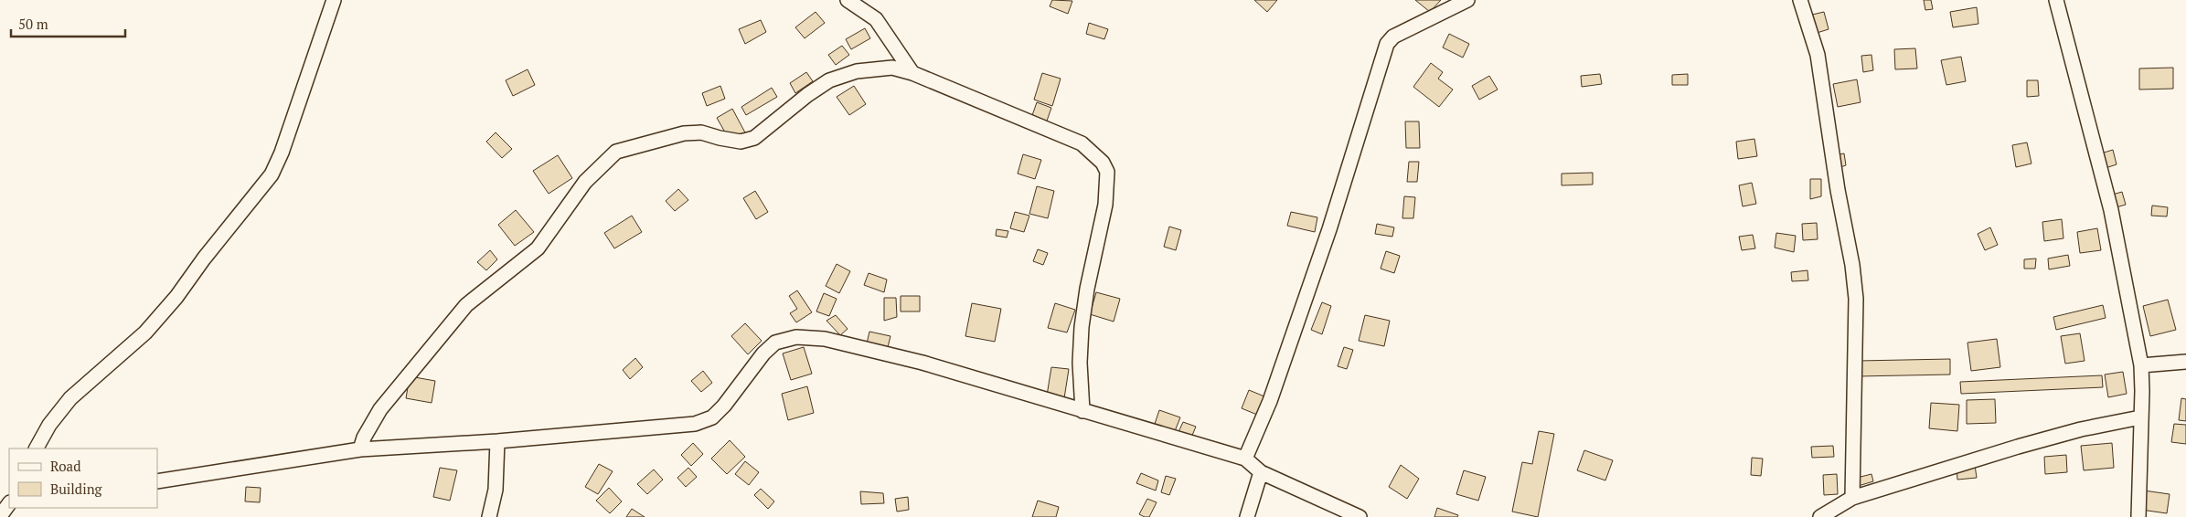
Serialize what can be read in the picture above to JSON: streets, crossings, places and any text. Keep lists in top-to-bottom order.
{
  "legend": ["Road", "Building"],
  "scale_bar": "50 m"
}
